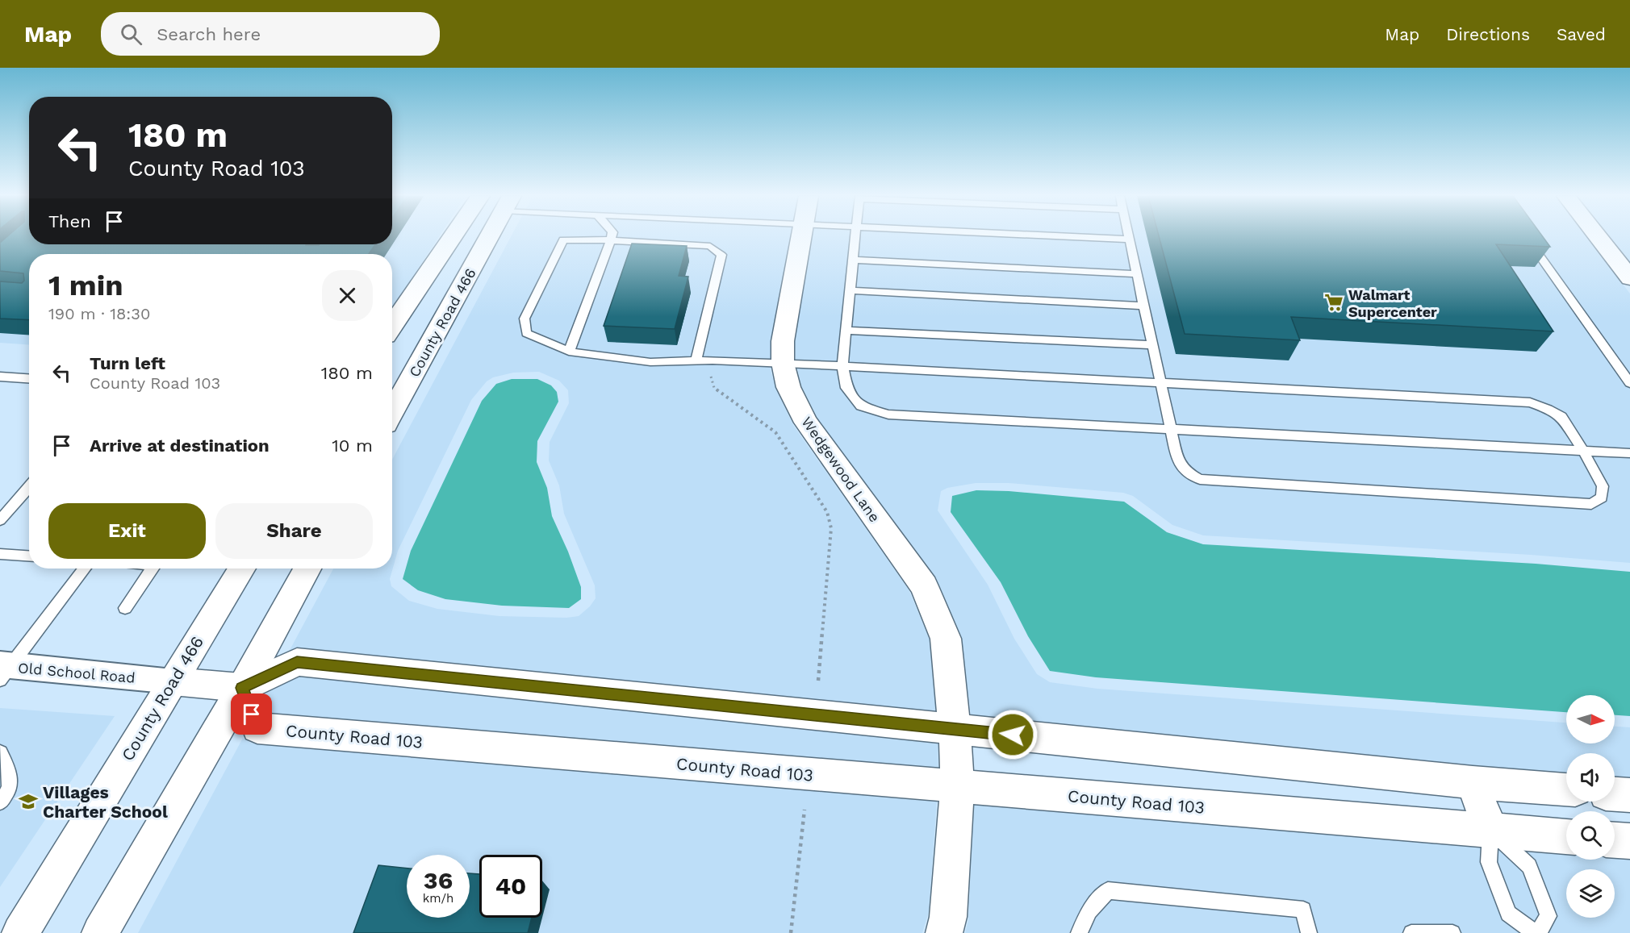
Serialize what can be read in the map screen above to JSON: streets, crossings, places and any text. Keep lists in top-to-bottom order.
{
  "streets": {
    "street": [
      "County Road 466",
      "Wedgewood Lane",
      "Old School Road",
      "County Road 103"
    ]
  },
  "crossings": [
    ["County Road 466", "Old School Road"],
    ["Wedgewood Lane", "County Road 103"]
  ],
  "places": {
    "supermarket": ["Walmart Supercenter"],
    "school or university": ["Villages Charter School"]
  },
  "north": "right",
  "page": {
    "header": "Map",
    "search": "Search here",
    "nav": ["Map", "Directions", "Saved"],
    "turn": ["180 m", "County Road 103"],
    "then": "Then",
    "heading": ["1 min", "190 m · 18:30"],
    "list": [
      {
        "name": "Turn left",
        "note": "County Road 103",
        "value": "180 m"
      },
      {
        "name": "Arrive at destination",
        "value": "10 m"
      }
    ],
    "buttons": ["Exit", "Share"],
    "speed": "36 km/h",
    "limit": "40"
  }
}
